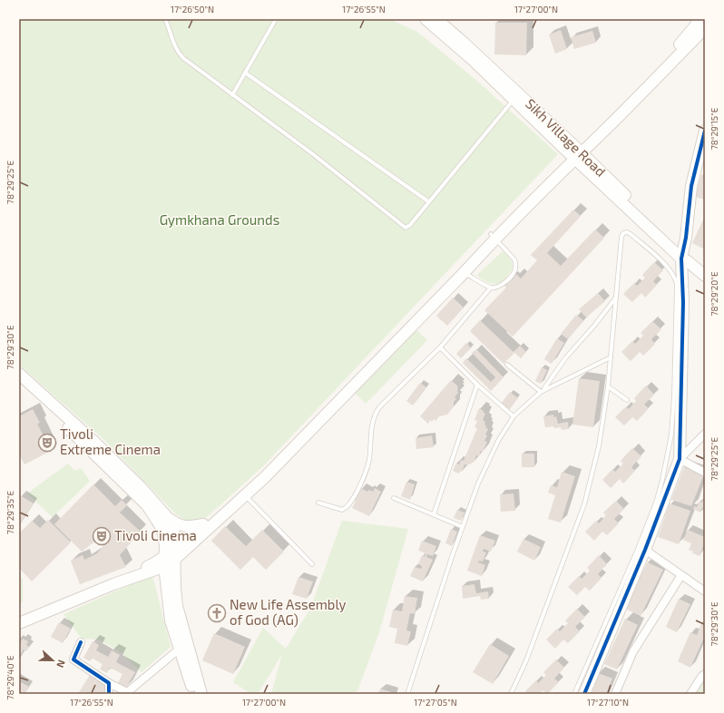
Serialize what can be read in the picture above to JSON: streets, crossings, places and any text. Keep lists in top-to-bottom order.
{
  "streets": {
    "main road": ["Sikh Village Road"]
  },
  "parks": ["Gymkhana Grounds"],
  "places": {
    "theatre": ["Tivoli Extreme Cinema", "Tivoli Cinema"],
    "church": ["New Life Assembly of God (AG)"]
  },
  "north": "right",
  "coordinates": [
    "17°26'50\"N",
    "17°26'55\"N",
    "17°27'00\"N",
    "78°29'15\"E",
    "78°29'25\"E",
    "78°29'20\"E",
    "78°29'30\"E",
    "78°29'35\"E",
    "78°29'40\"E",
    "17°27'05\"N",
    "17°27'10\"N"
  ]
}
